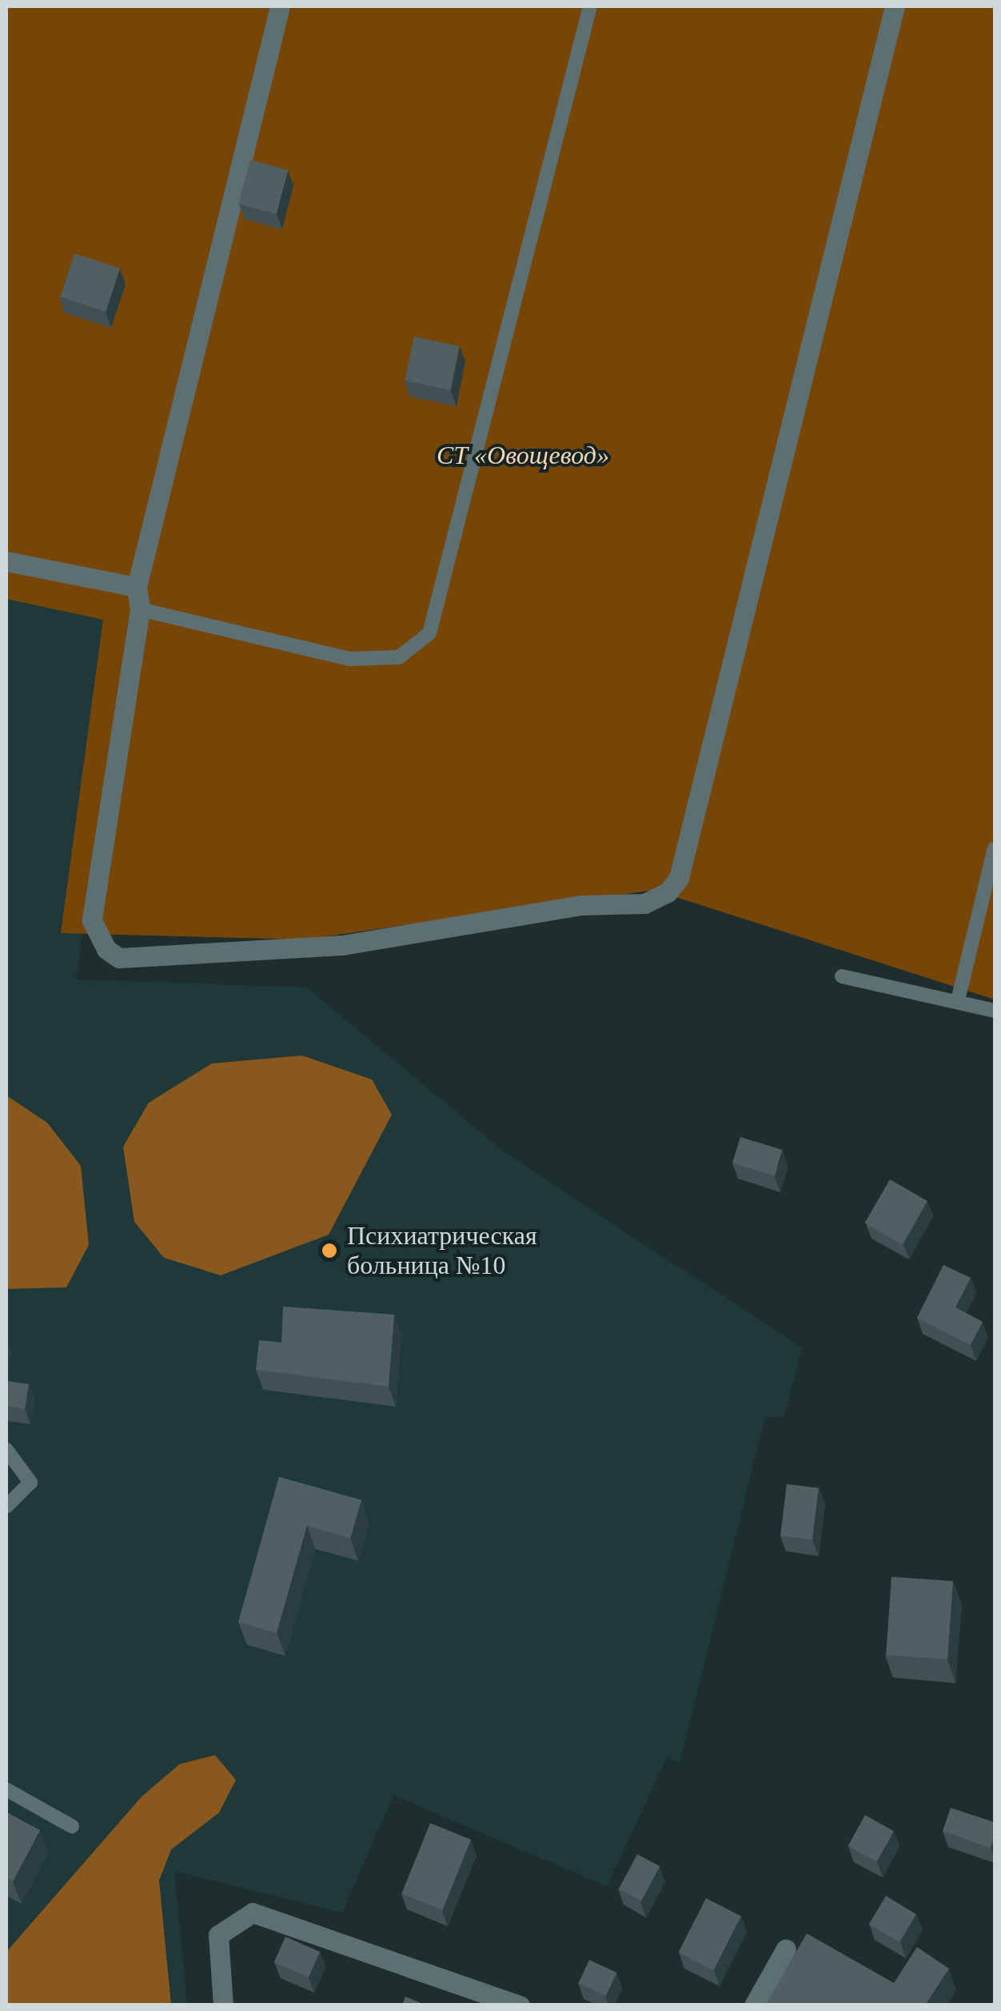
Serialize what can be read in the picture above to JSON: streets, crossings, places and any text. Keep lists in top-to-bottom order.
{
  "parks": ["СТ «Овощевод»"],
  "places": ["Психиатрическая больница №10"]
}
